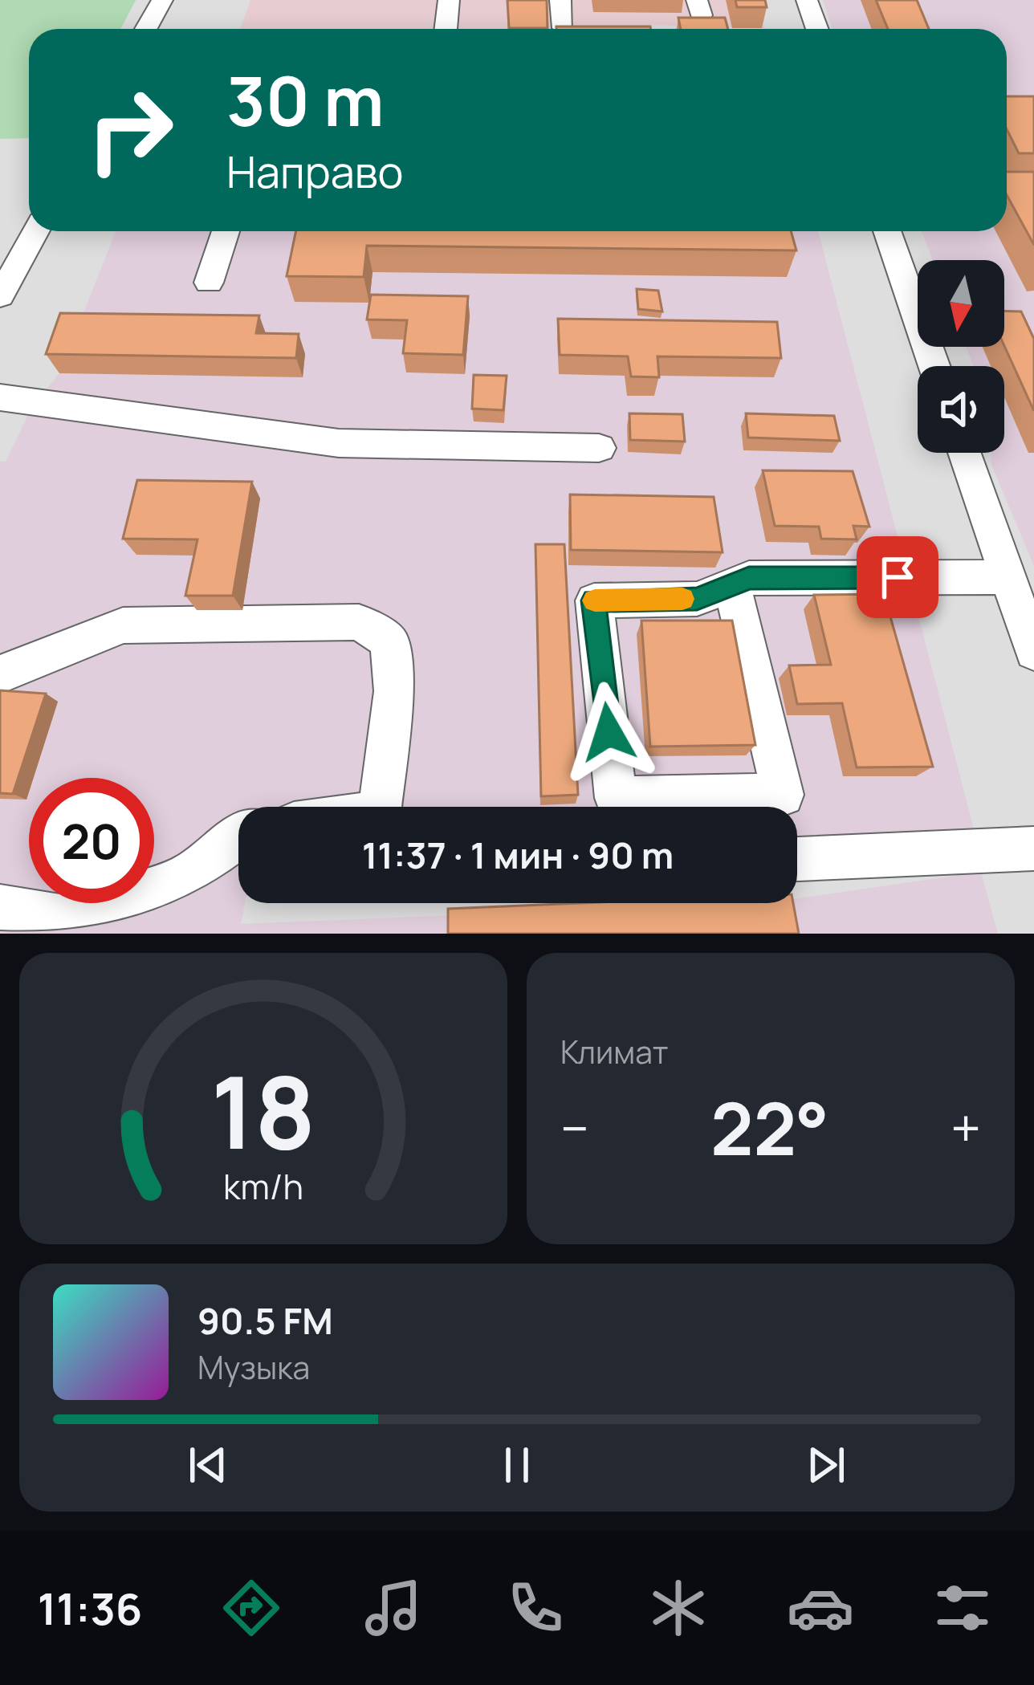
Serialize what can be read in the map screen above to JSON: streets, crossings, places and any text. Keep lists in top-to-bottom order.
{
  "north": "bottom",
  "page": {
    "turn": ["30 m", "Направо"],
    "limit": "20",
    "trip": "11:37 · 1 мин · 90 m",
    "tile": "Климат",
    "heat": ["−", "22°", "+"],
    "song": ["90.5 FM", "Музыка"],
    "tabs": "11:36",
    "gauge": ["18", "km/h"]
  }
}
